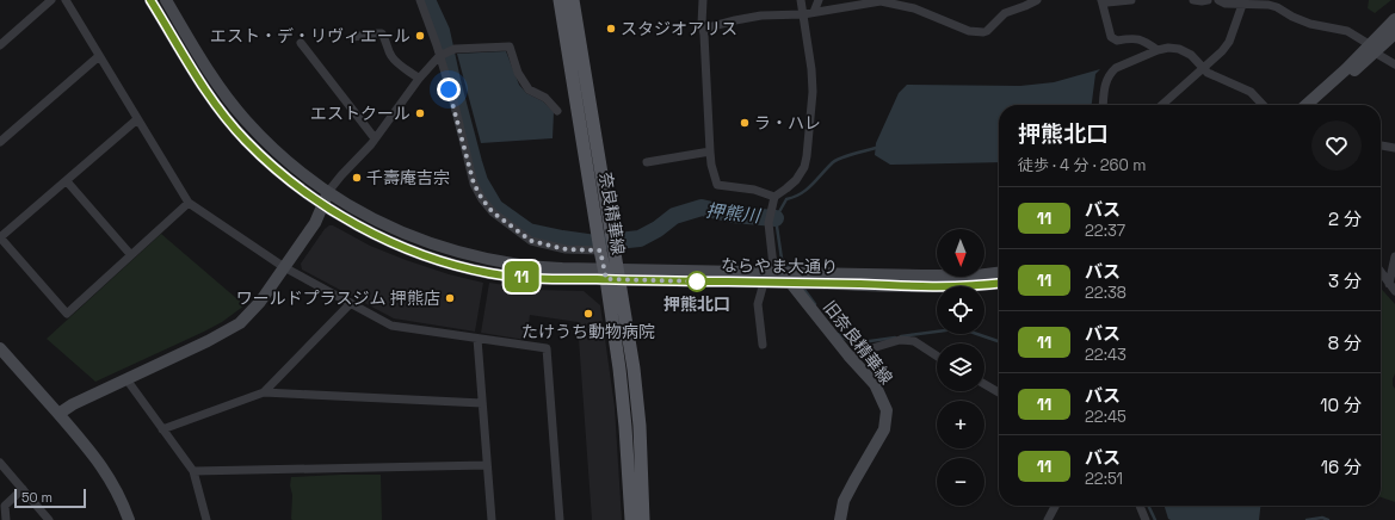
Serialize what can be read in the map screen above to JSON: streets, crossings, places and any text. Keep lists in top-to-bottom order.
{
  "streets": {
    "main road": ["奈良精華線"],
    "street": ["ならやま大通り", "旧奈良精華線"]
  },
  "crossings": [
    ["奈良精華線", "ならやま大通り"],
    ["ならやま大通り", "旧奈良精華線"]
  ],
  "water": ["押熊川"],
  "places": [
    "スタジオアリス",
    "エスト・デ・リヴィエール",
    "エストクール",
    "ラ・ハレ",
    "千壽庵吉宗",
    "押熊北口",
    "ワールドプラスジム 押熊店",
    "たけうち動物病院"
  ],
  "lines": ["bus line 11"],
  "scale_bar": "50 m",
  "north": "bottom",
  "page": {
    "on_map": "11",
    "heading": ["押熊北口", "徒歩 · 4 分 · 260 m"],
    "list": [
      {
        "mark": "11",
        "name": "バス",
        "note": "22:37",
        "value": "2 分"
      },
      {
        "mark": "11",
        "name": "バス",
        "note": "22:38",
        "value": "3 分"
      },
      {
        "mark": "11",
        "name": "バス",
        "note": "22:43",
        "value": "8 分"
      },
      {
        "mark": "11",
        "name": "バス",
        "note": "22:45",
        "value": "10 分"
      },
      {
        "mark": "11",
        "name": "バス",
        "note": "22:51",
        "value": "16 分"
      }
    ],
    "map_buttons": ["+", "−"],
    "scale": "50 m"
  }
}
